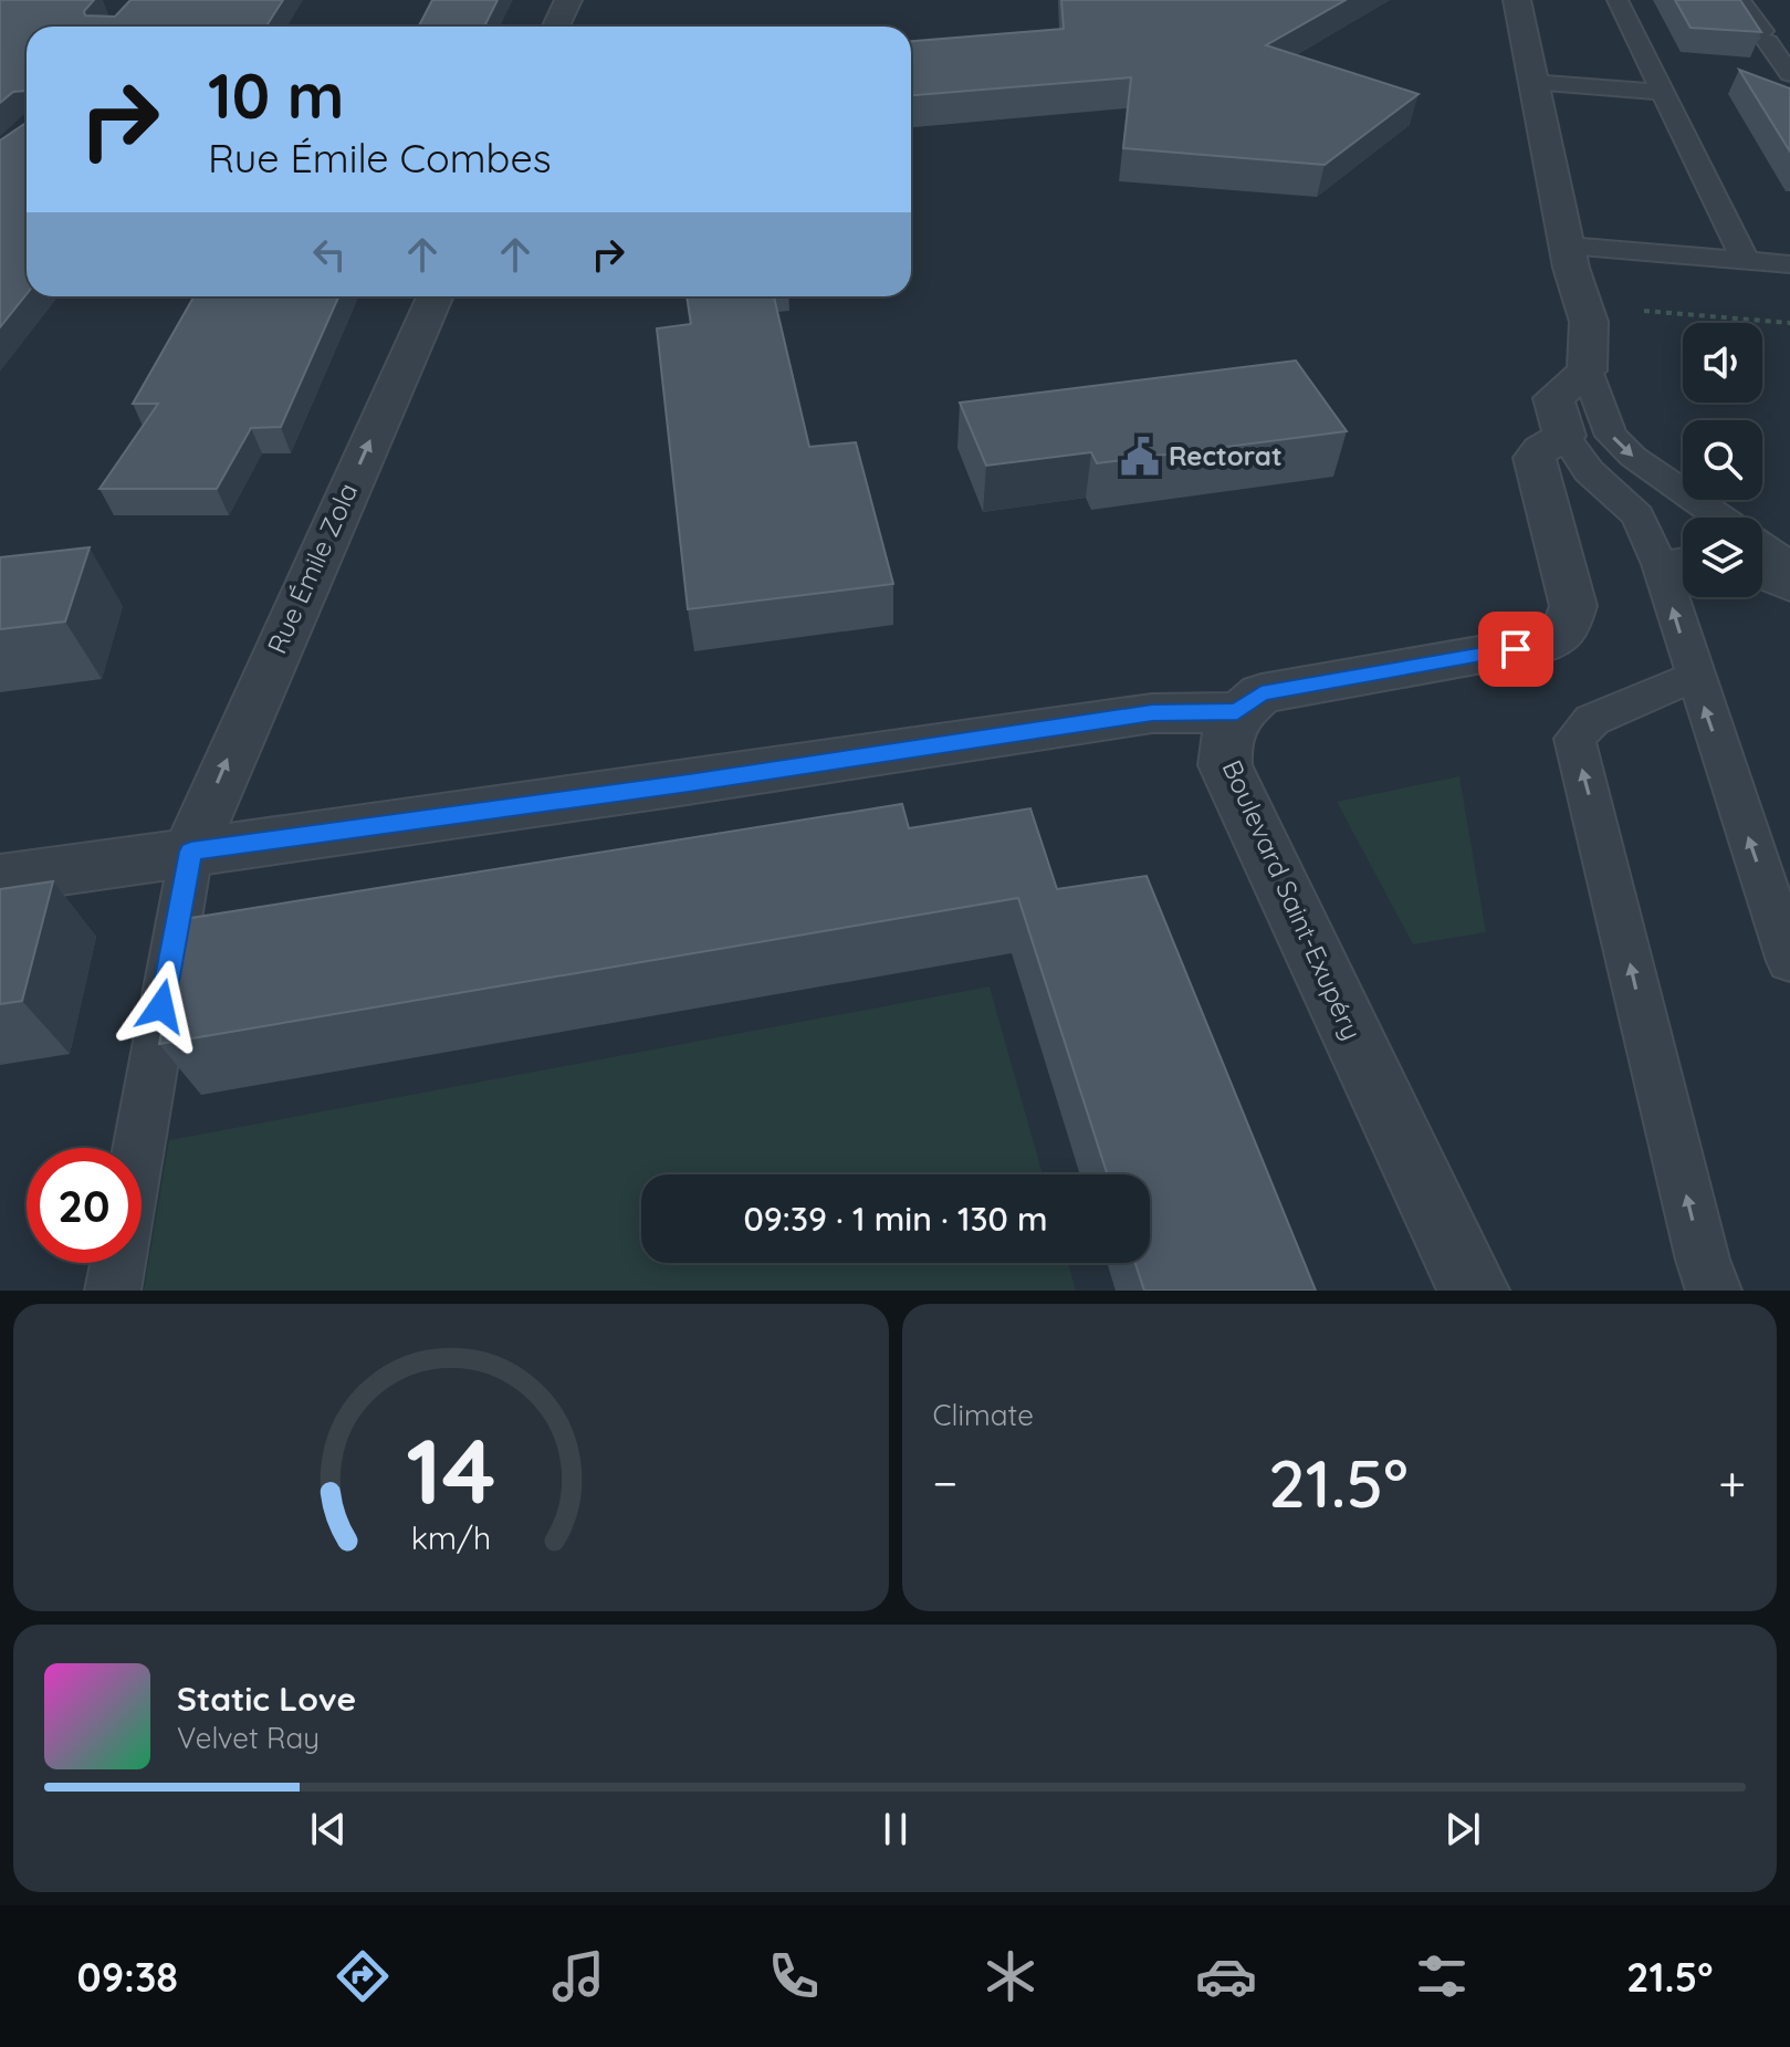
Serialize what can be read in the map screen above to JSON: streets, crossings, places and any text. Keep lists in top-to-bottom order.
{
  "streets": {
    "street": ["Rue Émile Zola", "Boulevard Saint-Exupéry"]
  },
  "one_way": ["Rue Émile Zola"],
  "places": {
    "public building": ["Rectorat"]
  },
  "page": {
    "turn": ["10 m", "Rue Émile Combes"],
    "limit": "20",
    "trip": "09:39 · 1 min · 130 m",
    "tile": "Climate",
    "heat": ["−", "21.5°", "+"],
    "song": ["Static Love", "Velvet Ray"],
    "tabs": ["09:38", "21.5°"],
    "gauge": ["14", "km/h"]
  }
}
